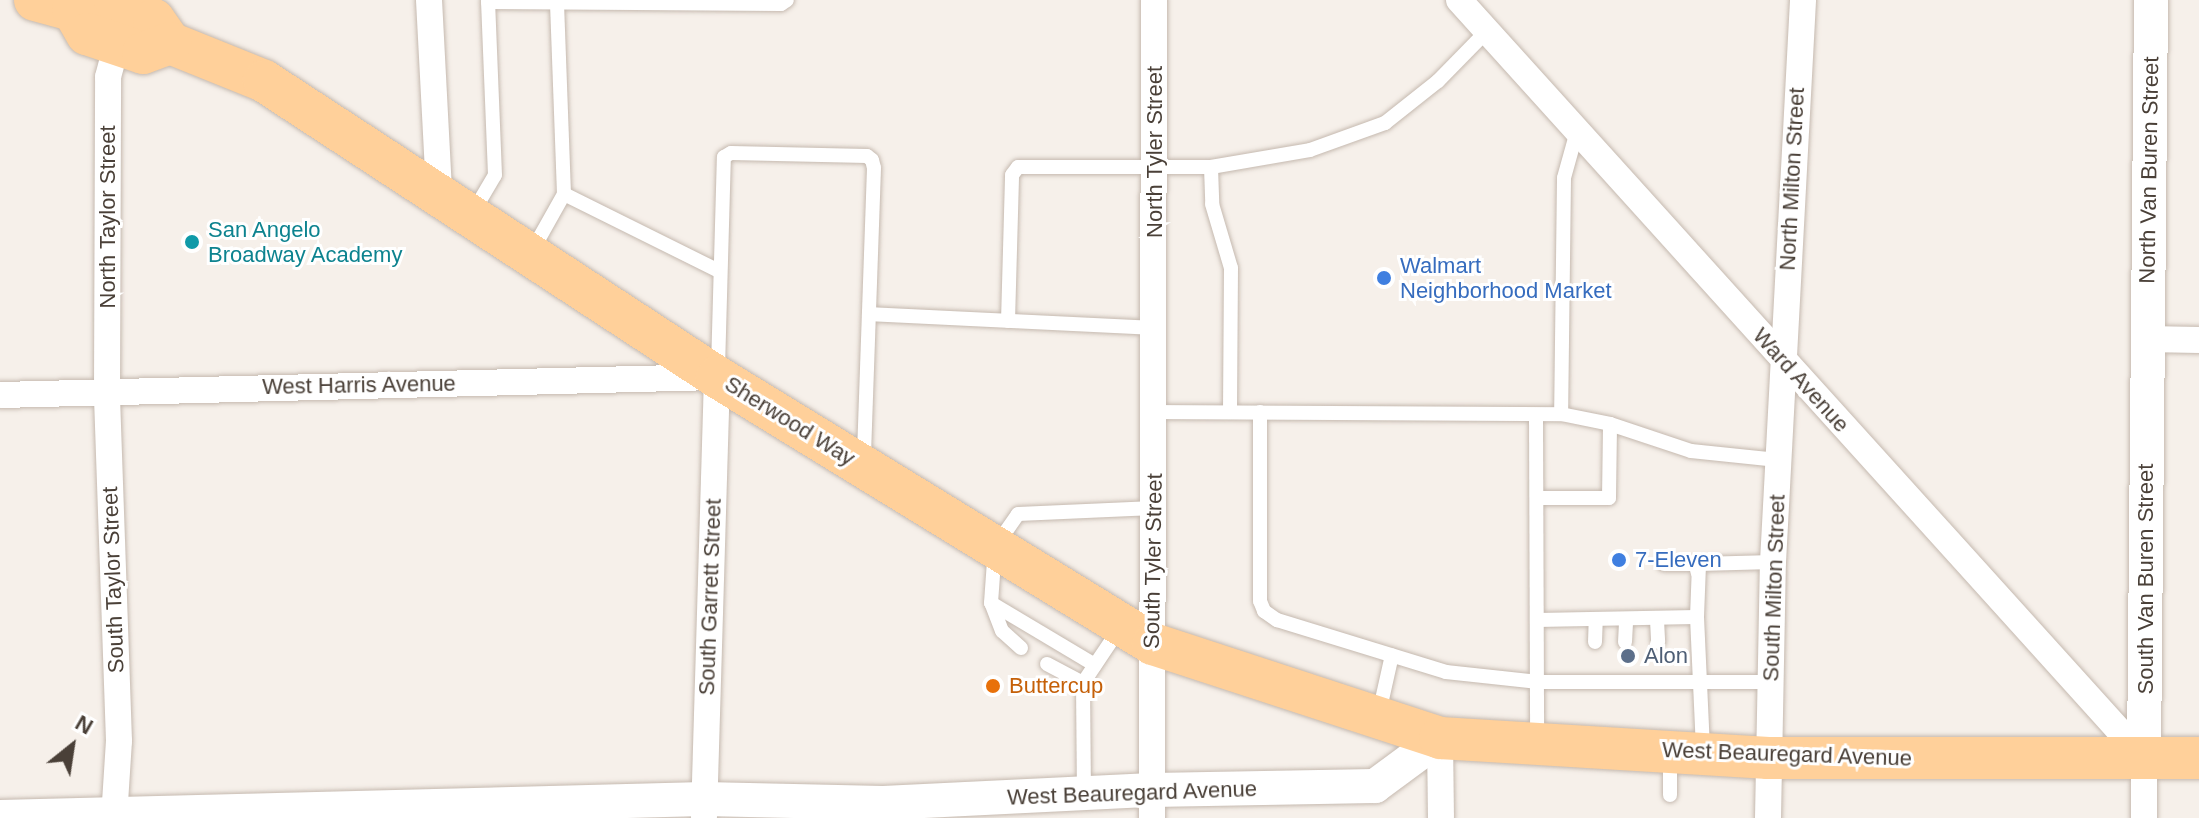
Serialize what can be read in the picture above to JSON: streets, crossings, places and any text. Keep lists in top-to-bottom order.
{
  "streets": {
    "main road": ["Sherwood Way", "West Beauregard Avenue"],
    "street": [
      "North Tyler Street",
      "North Van Buren Street",
      "North Milton Street",
      "North Taylor Street",
      "Ward Avenue",
      "West Harris Avenue",
      "South Tyler Street",
      "South Van Buren Street",
      "South Taylor Street",
      "South Milton Street",
      "South Garrett Street"
    ]
  },
  "crossings": [
    ["North Tyler Street", "South Tyler Street"],
    ["North Van Buren Street", "South Van Buren Street"],
    ["North Milton Street", "Ward Avenue"],
    ["North Milton Street", "South Milton Street"],
    ["North Taylor Street", "West Harris Avenue"],
    ["North Taylor Street", "Sherwood Way"],
    ["North Taylor Street", "South Taylor Street"],
    ["Ward Avenue", "South Van Buren Street"],
    ["Ward Avenue", "South Milton Street"],
    ["Ward Avenue", "West Beauregard Avenue"],
    ["West Harris Avenue", "Sherwood Way"],
    ["West Harris Avenue", "South Taylor Street"],
    ["West Harris Avenue", "South Garrett Street"],
    ["Sherwood Way", "South Tyler Street"],
    ["Sherwood Way", "South Garrett Street"],
    ["Sherwood Way", "West Beauregard Avenue"],
    ["South Tyler Street", "West Beauregard Avenue"],
    ["South Van Buren Street", "West Beauregard Avenue"],
    ["South Taylor Street", "West Beauregard Avenue"],
    ["South Milton Street", "West Beauregard Avenue"],
    ["South Garrett Street", "West Beauregard Avenue"]
  ],
  "places": [
    "San Angelo Broadway Academy",
    "Walmart Neighborhood Market",
    "7-Eleven",
    "Alon",
    "Buttercup"
  ],
  "north": "top right"
}
